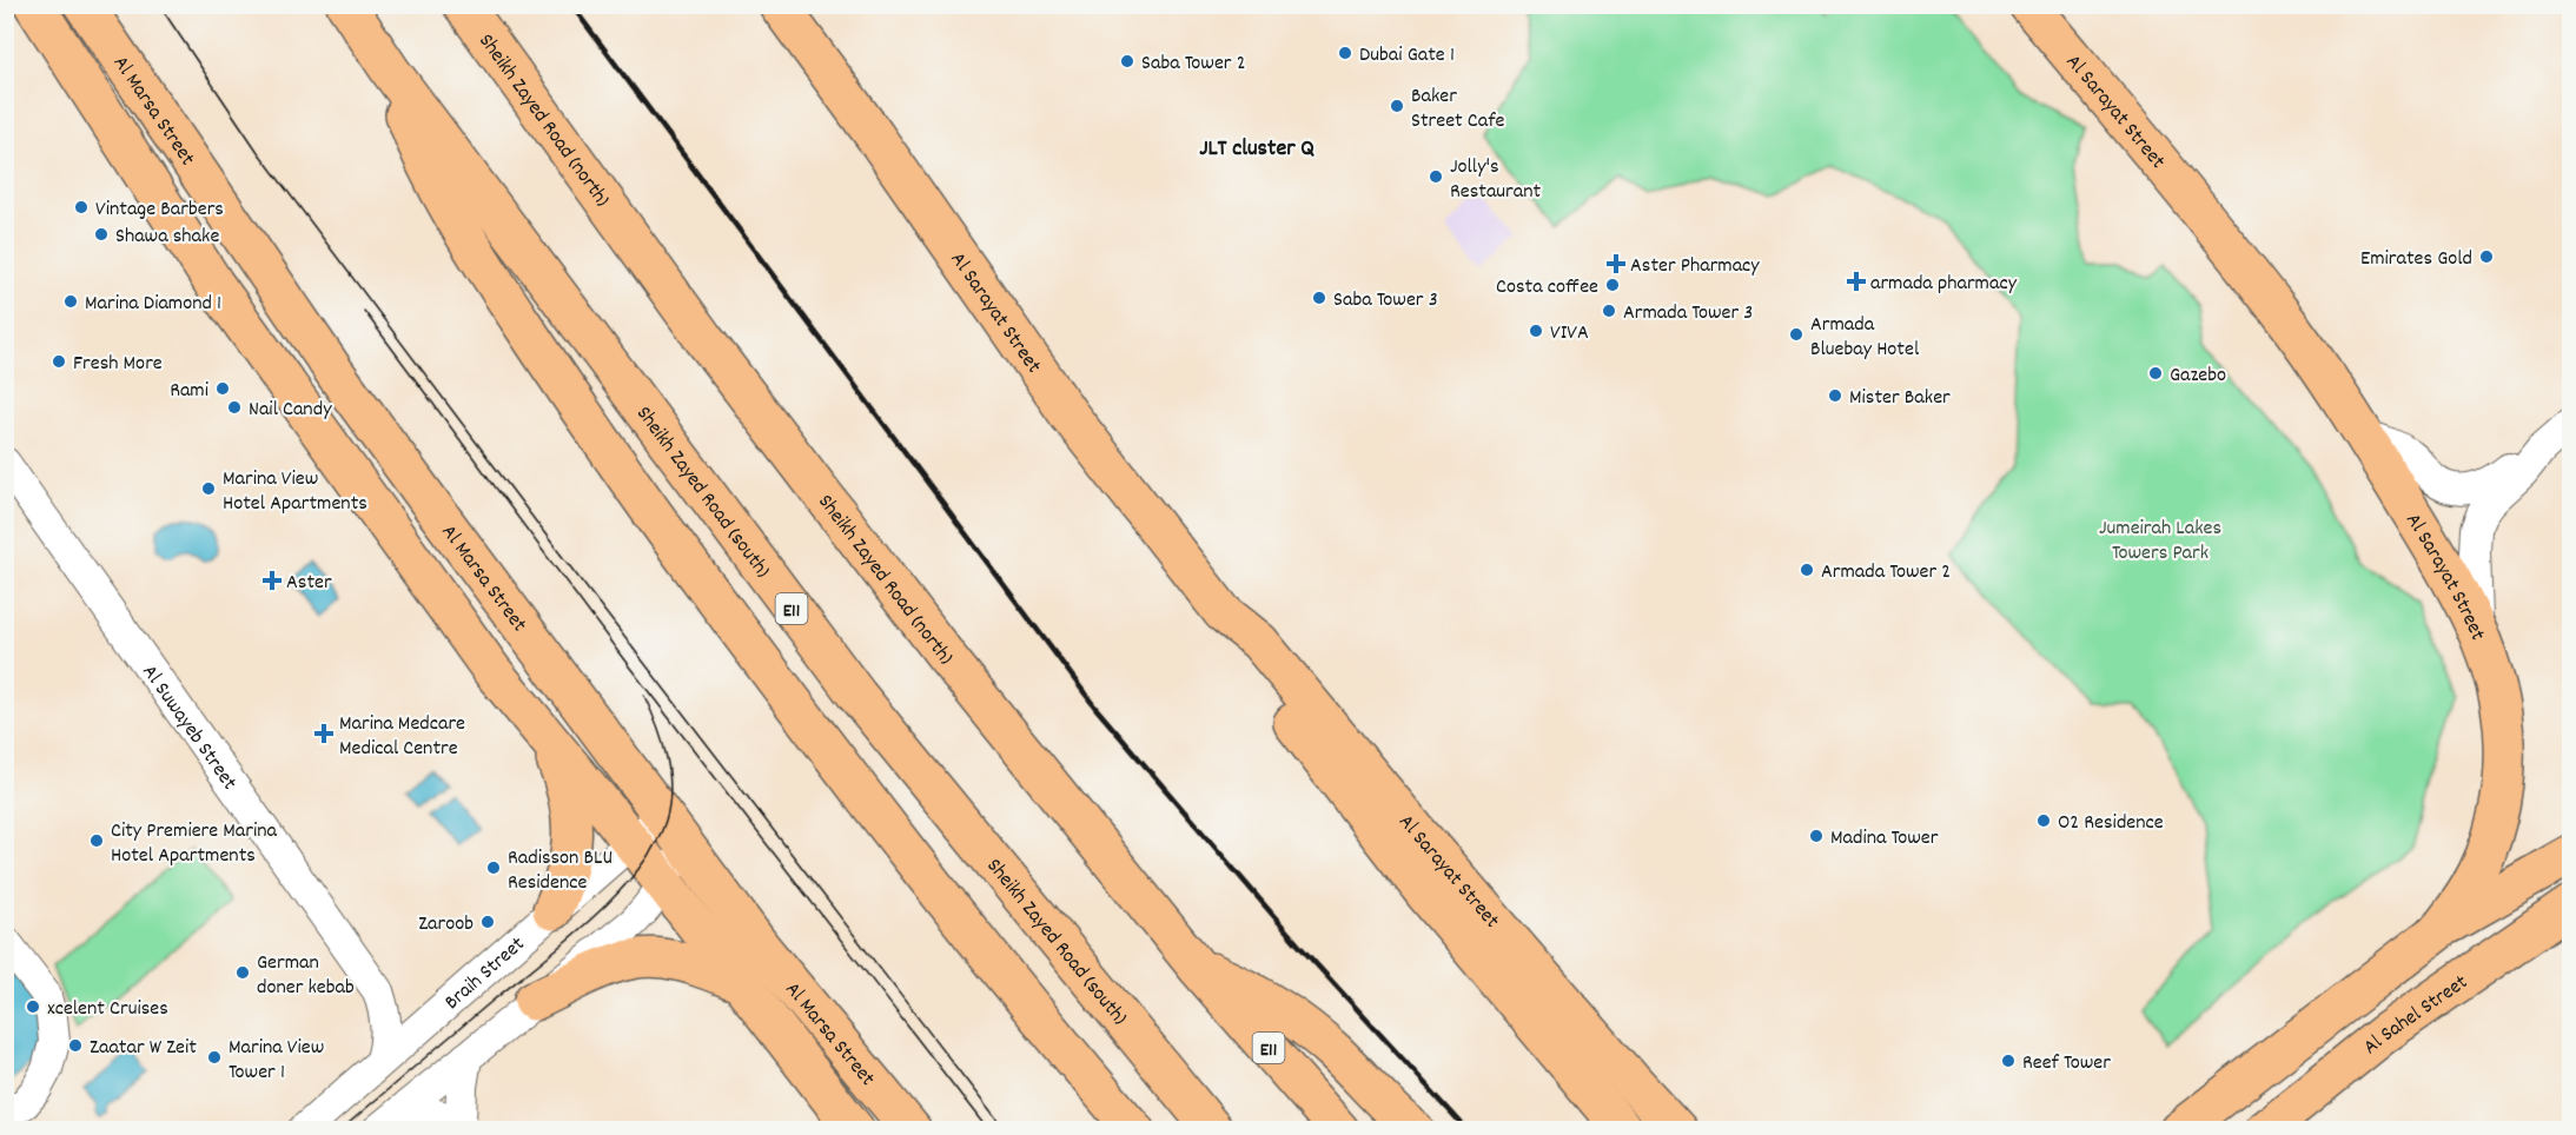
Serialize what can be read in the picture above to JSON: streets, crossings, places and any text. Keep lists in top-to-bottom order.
{
  "streets": {
    "main road": [
      "Al Marsa Street",
      "Al Sarayat Street",
      "Sheikh Zayed Road (north)",
      "Sheikh Zayed Road (south)",
      "E11",
      "Al Sahel Street"
    ],
    "street": ["Al Suwayeb Street", "Braih Street"]
  },
  "crossings": [
    ["Al Marsa Street", "Braih Street"],
    ["Al Suwayeb Street", "Braih Street"]
  ],
  "districts": ["JLT cluster Q"],
  "parks": ["Jumeirah Lakes Towers Park"],
  "places": {
    "other": [
      "Dubai Gate 1",
      "Saba Tower 2",
      "Baker Street Cafe",
      "Jolly's Restaurant",
      "Vintage Barbers",
      "Shawa shake",
      "Emirates Gold",
      "Costa coffee",
      "Saba Tower 3",
      "Marina Diamond 1",
      "Armada Tower 3",
      "VIVA",
      "Armada Bluebay Hotel",
      "Fresh More",
      "Gazebo",
      "Rami",
      "Mister Baker",
      "Nail Candy",
      "Marina View Hotel Apartments",
      "Armada Tower 2",
      "O2 Residence",
      "Madina Tower",
      "City Premiere Marina Hotel Apartments",
      "Radisson BLU Residence",
      "Zaroob",
      "German doner kebab",
      "xcelent Cruises",
      "Zaatar W Zeit",
      "Marina View Tower 1",
      "Reef Tower"
    ],
    "health": [
      "Aster Pharmacy",
      "armada pharmacy",
      "Aster",
      "Marina Medcare Medical Centre"
    ]
  }
}
